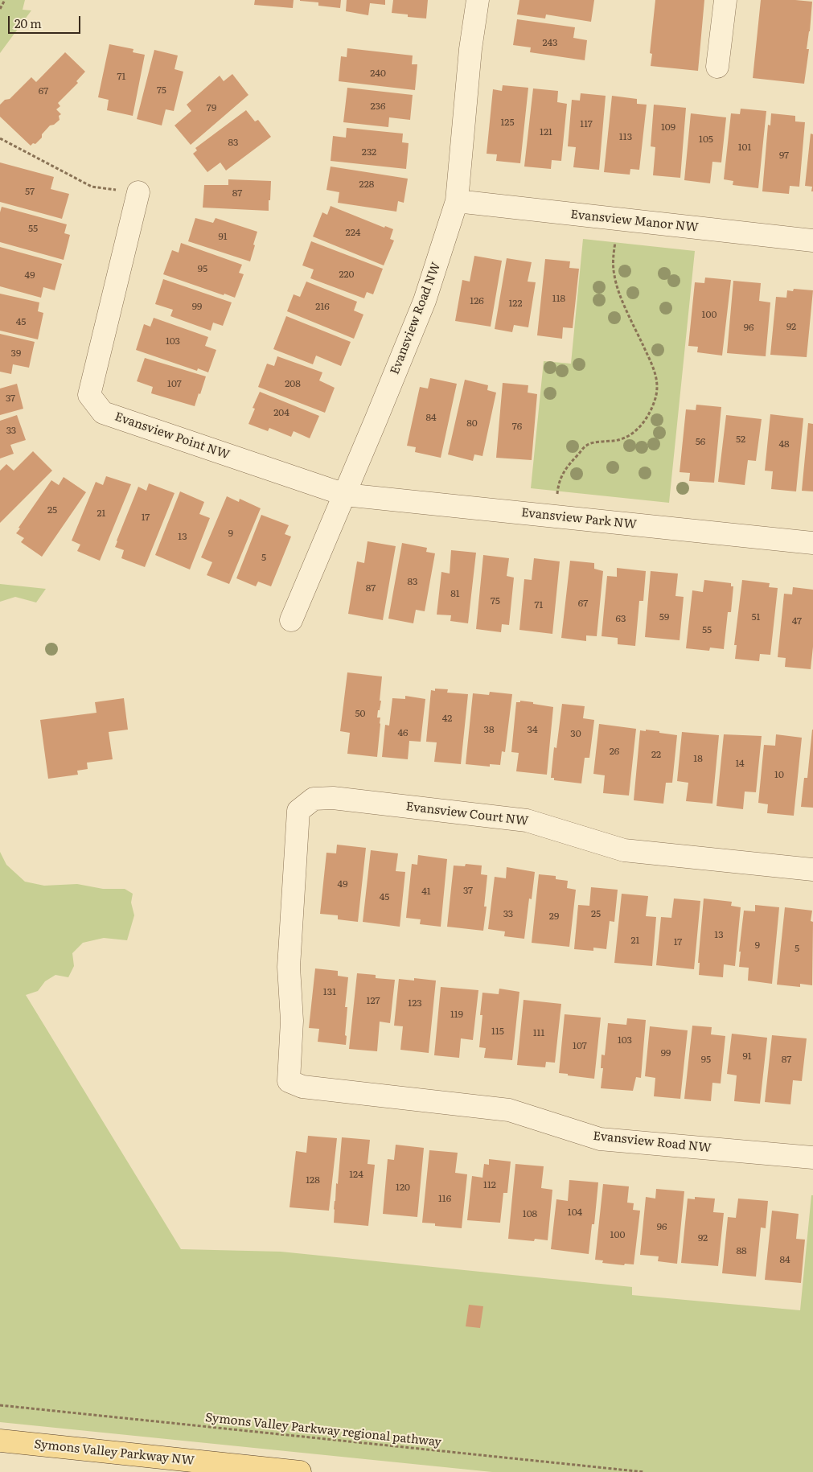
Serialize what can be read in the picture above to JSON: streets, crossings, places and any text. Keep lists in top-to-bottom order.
{
  "streets": {
    "main road": ["Symons Valley Parkway NW"],
    "street": [
      "Evansview Manor NW",
      "Evansview Road NW",
      "Evansview Point NW",
      "Evansview Park NW",
      "Evansview Court NW"
    ],
    "path": ["Symons Valley Parkway regional pathway"]
  },
  "crossings": [
    ["Evansview Manor NW", "Evansview Road NW"],
    ["Evansview Road NW", "Evansview Point NW"],
    ["Evansview Road NW", "Evansview Park NW"],
    ["Evansview Road NW", "Evansview Court NW"],
    ["Evansview Point NW", "Evansview Park NW"]
  ],
  "house_numbers": [
    "243",
    "240",
    "71",
    "75",
    "67",
    "236",
    "79",
    "125",
    "117",
    "109",
    "121",
    "113",
    "105",
    "83",
    "101",
    "232",
    "97",
    "228",
    "57",
    "87",
    "55",
    "224",
    "91",
    "95",
    "220",
    "49",
    "118",
    "126",
    "122",
    "99",
    "216",
    "100",
    "45",
    "92",
    "96",
    "103",
    "39",
    "107",
    "208",
    "37",
    "204",
    "84",
    "80",
    "76",
    "33",
    "52",
    "56",
    "48",
    "25",
    "21",
    "17",
    "9",
    "13",
    "5",
    "83",
    "87",
    "81",
    "75",
    "67",
    "71",
    "59",
    "51",
    "63",
    "47",
    "55",
    "50",
    "42",
    "38",
    "34",
    "46",
    "30",
    "26",
    "22",
    "18",
    "14",
    "10",
    "49",
    "37",
    "41",
    "45",
    "33",
    "25",
    "29",
    "13",
    "21",
    "17",
    "9",
    "5",
    "131",
    "127",
    "123",
    "119",
    "115",
    "111",
    "103",
    "107",
    "99",
    "91",
    "95",
    "87",
    "124",
    "128",
    "112",
    "120",
    "116",
    "104",
    "108",
    "96",
    "100",
    "92",
    "88",
    "84"
  ],
  "scale_bar": "20 m"
}
